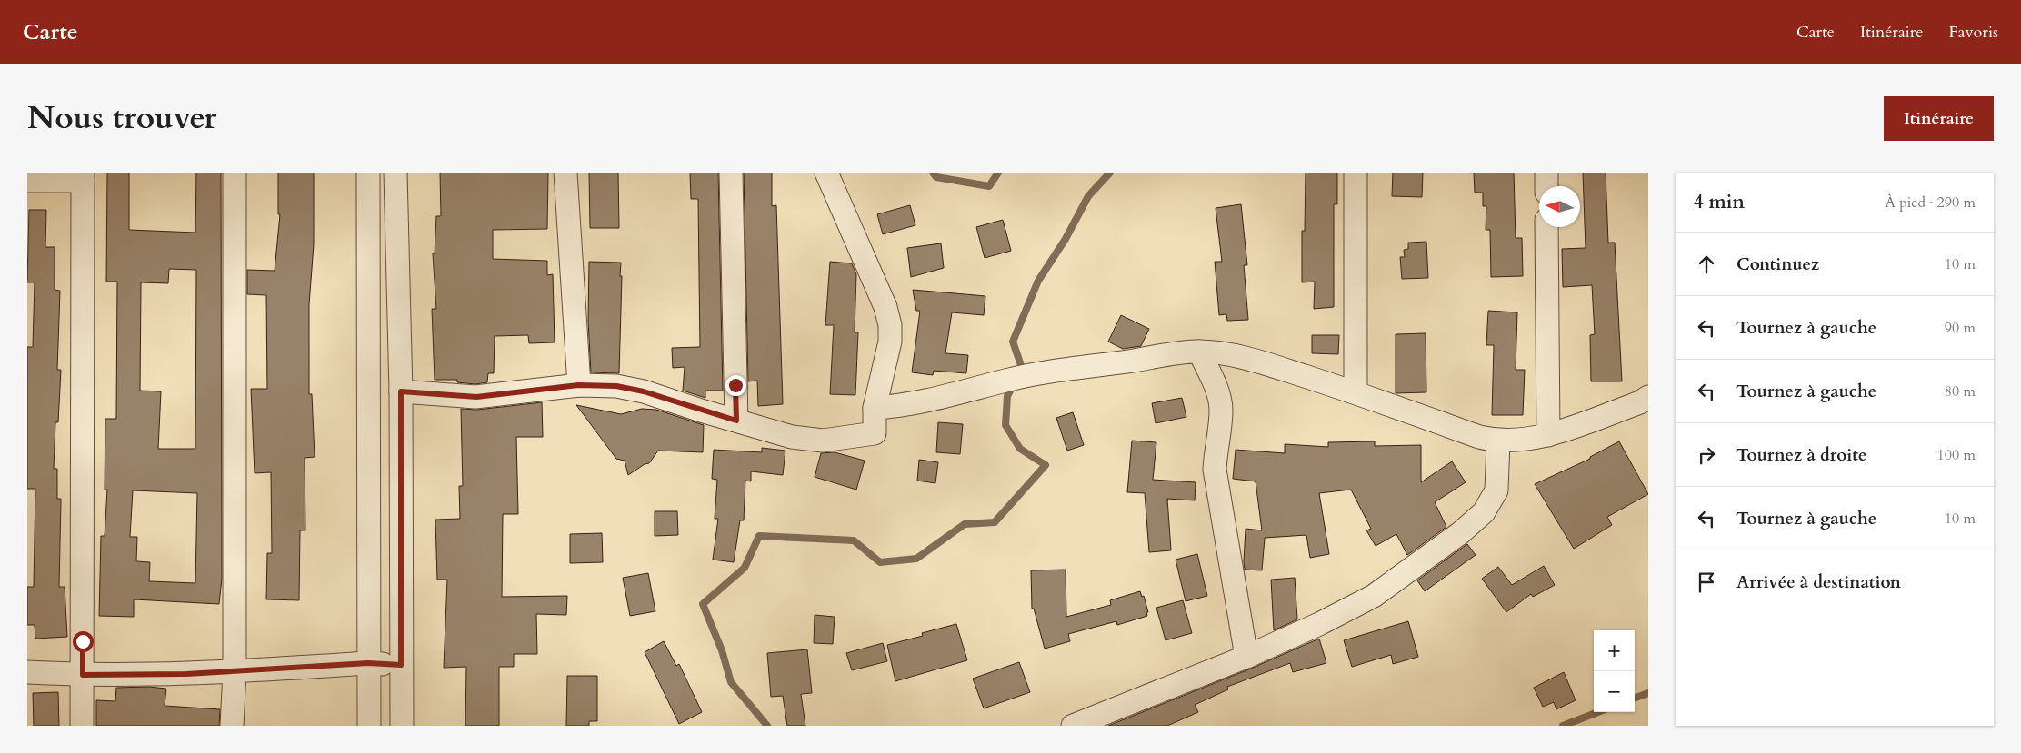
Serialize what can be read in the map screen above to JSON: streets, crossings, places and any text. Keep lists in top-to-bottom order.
{
  "north": "left",
  "page": {
    "header": "Carte",
    "nav": ["Carte", "Itinéraire", "Favoris"],
    "title": "Nous trouver",
    "buttons": "Itinéraire",
    "heading": ["4 min", "À pied · 290 m"],
    "list": [
      ["Continuez", "10 m"],
      ["Tournez à gauche", "90 m"],
      ["Tournez à gauche", "80 m"],
      ["Tournez à droite", "100 m"],
      ["Tournez à gauche", "10 m"],
      "Arrivée à destination"
    ],
    "map_buttons": ["+", "−"]
  }
}
